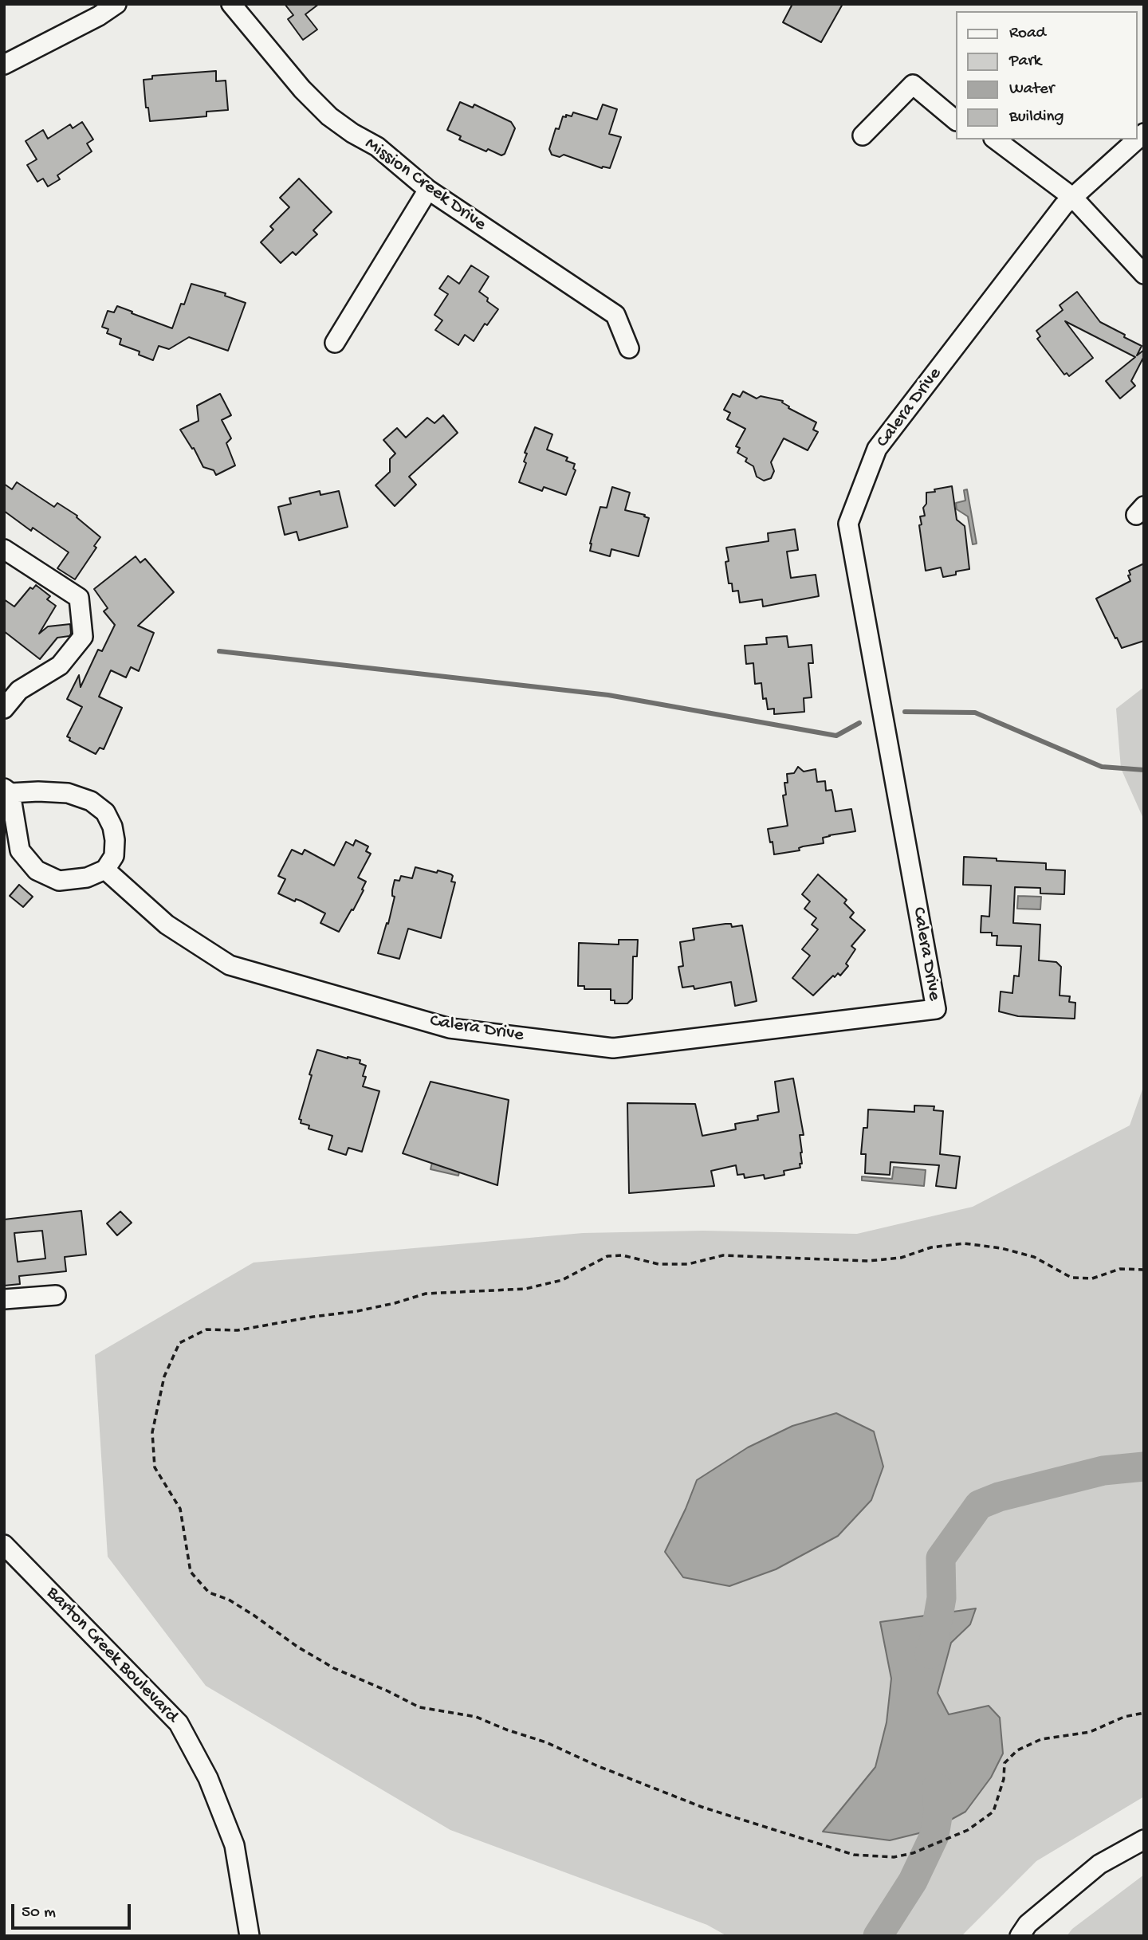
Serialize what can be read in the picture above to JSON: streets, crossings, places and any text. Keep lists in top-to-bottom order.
{
  "streets": {
    "street": ["Mission Creek Drive", "Calera Drive", "Barton Creek Boulevard"]
  },
  "legend": [
    "Road",
    "Park",
    "Water",
    "Building"
  ],
  "scale_bar": "50 m"
}
